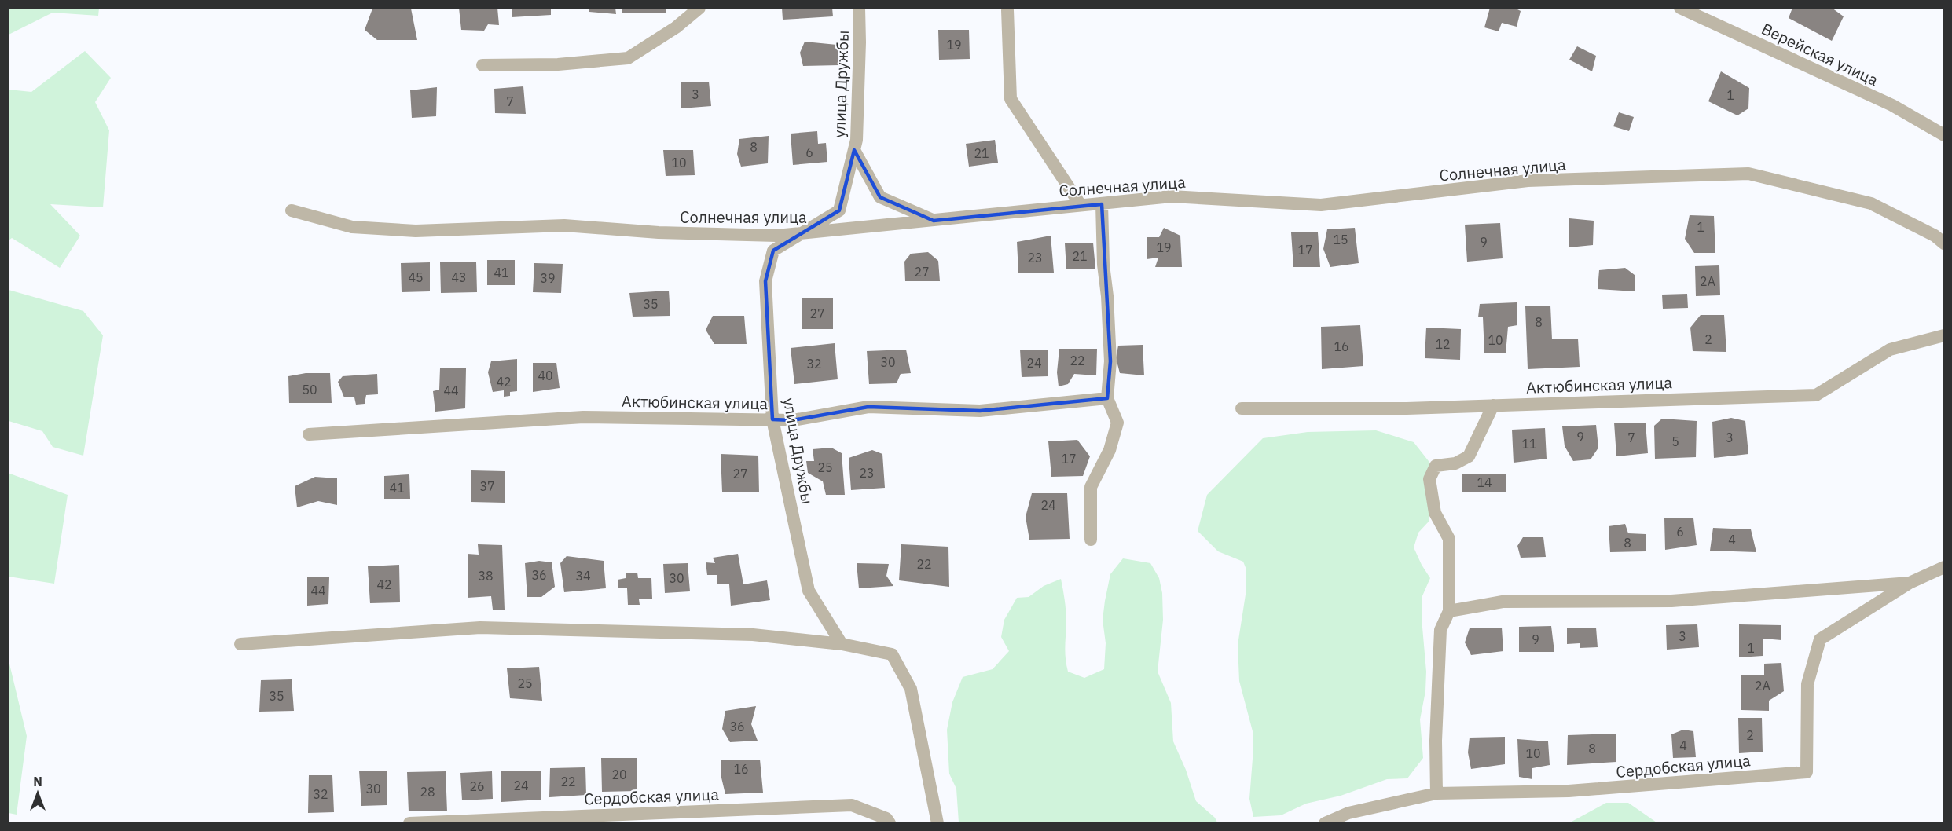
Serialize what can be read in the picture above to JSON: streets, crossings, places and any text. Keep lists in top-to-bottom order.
{
  "streets": {
    "street": [
      "Верейская улица",
      "улица Дружбы",
      "Солнечная улица",
      "Актюбинская улица",
      "Сердобская улица"
    ]
  },
  "crossings": [
    ["улица Дружбы", "Солнечная улица"],
    ["улица Дружбы", "Актюбинская улица"]
  ],
  "house_numbers": [
    "19",
    "3",
    "1",
    "7",
    "8",
    "6",
    "21",
    "10",
    "1",
    "15",
    "9",
    "19",
    "17",
    "21",
    "23",
    "27",
    "41",
    "45",
    "43",
    "39",
    "2А",
    "35",
    "27",
    "8",
    "2",
    "10",
    "12",
    "16",
    "22",
    "30",
    "24",
    "32",
    "40",
    "42",
    "50",
    "44",
    "9",
    "7",
    "3",
    "5",
    "11",
    "17",
    "25",
    "23",
    "27",
    "14",
    "37",
    "41",
    "24",
    "6",
    "4",
    "8",
    "22",
    "36",
    "38",
    "34",
    "30",
    "42",
    "44",
    "3",
    "9",
    "1",
    "25",
    "2А",
    "35",
    "36",
    "2",
    "4",
    "8",
    "10",
    "16",
    "20",
    "22",
    "24",
    "26",
    "30",
    "28",
    "32"
  ],
  "north": "top"
}
